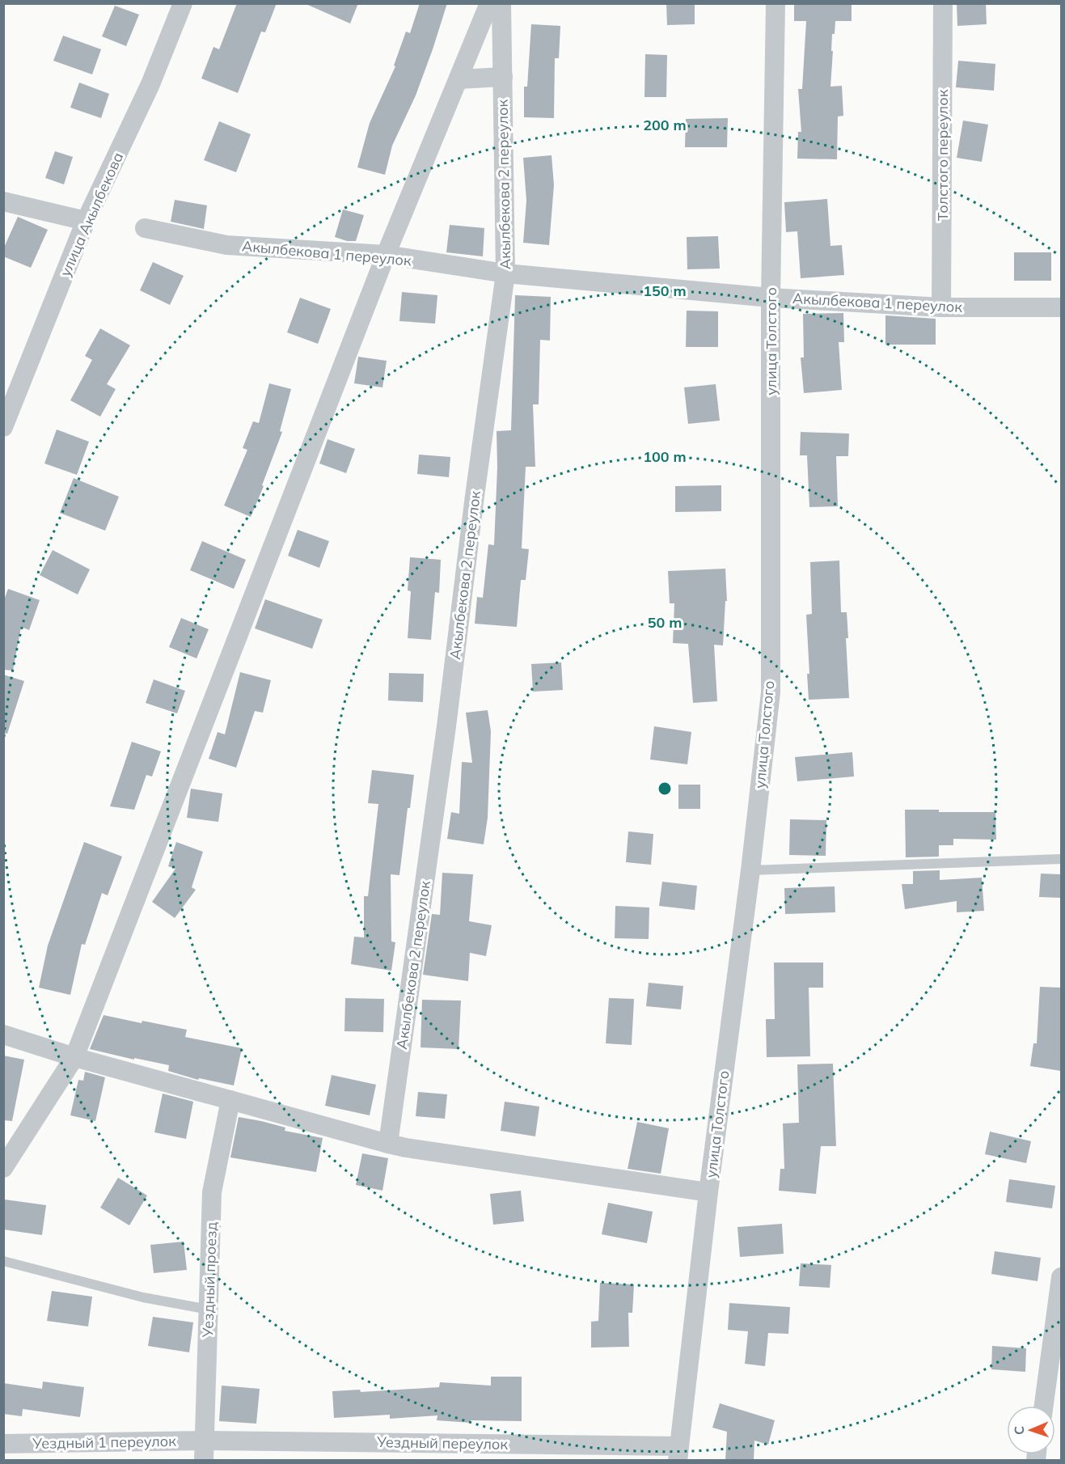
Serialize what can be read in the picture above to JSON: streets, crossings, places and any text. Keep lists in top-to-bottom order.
{
  "streets": {
    "street": [
      "Толстого переулок",
      "Акылбекова 2 переулок",
      "улица Акылбекова",
      "Акылбекова 1 переулок",
      "улица Толстого",
      "Уездный проезд",
      "Уездный 1 переулок",
      "Уездный переулок"
    ]
  },
  "crossings": [
    ["Толстого переулок", "Акылбекова 1 переулок"],
    ["Акылбекова 2 переулок", "Акылбекова 1 переулок"],
    ["Акылбекова 1 переулок", "улица Толстого"],
    ["улица Толстого", "Уездный переулок"],
    ["Уездный проезд", "Уездный 1 переулок"],
    ["Уездный проезд", "Уездный переулок"],
    ["Уездный 1 переулок", "Уездный переулок"]
  ],
  "north": "left",
  "rings": [
    "200 m",
    "150 m",
    "100 m",
    "50 m"
  ]
}
